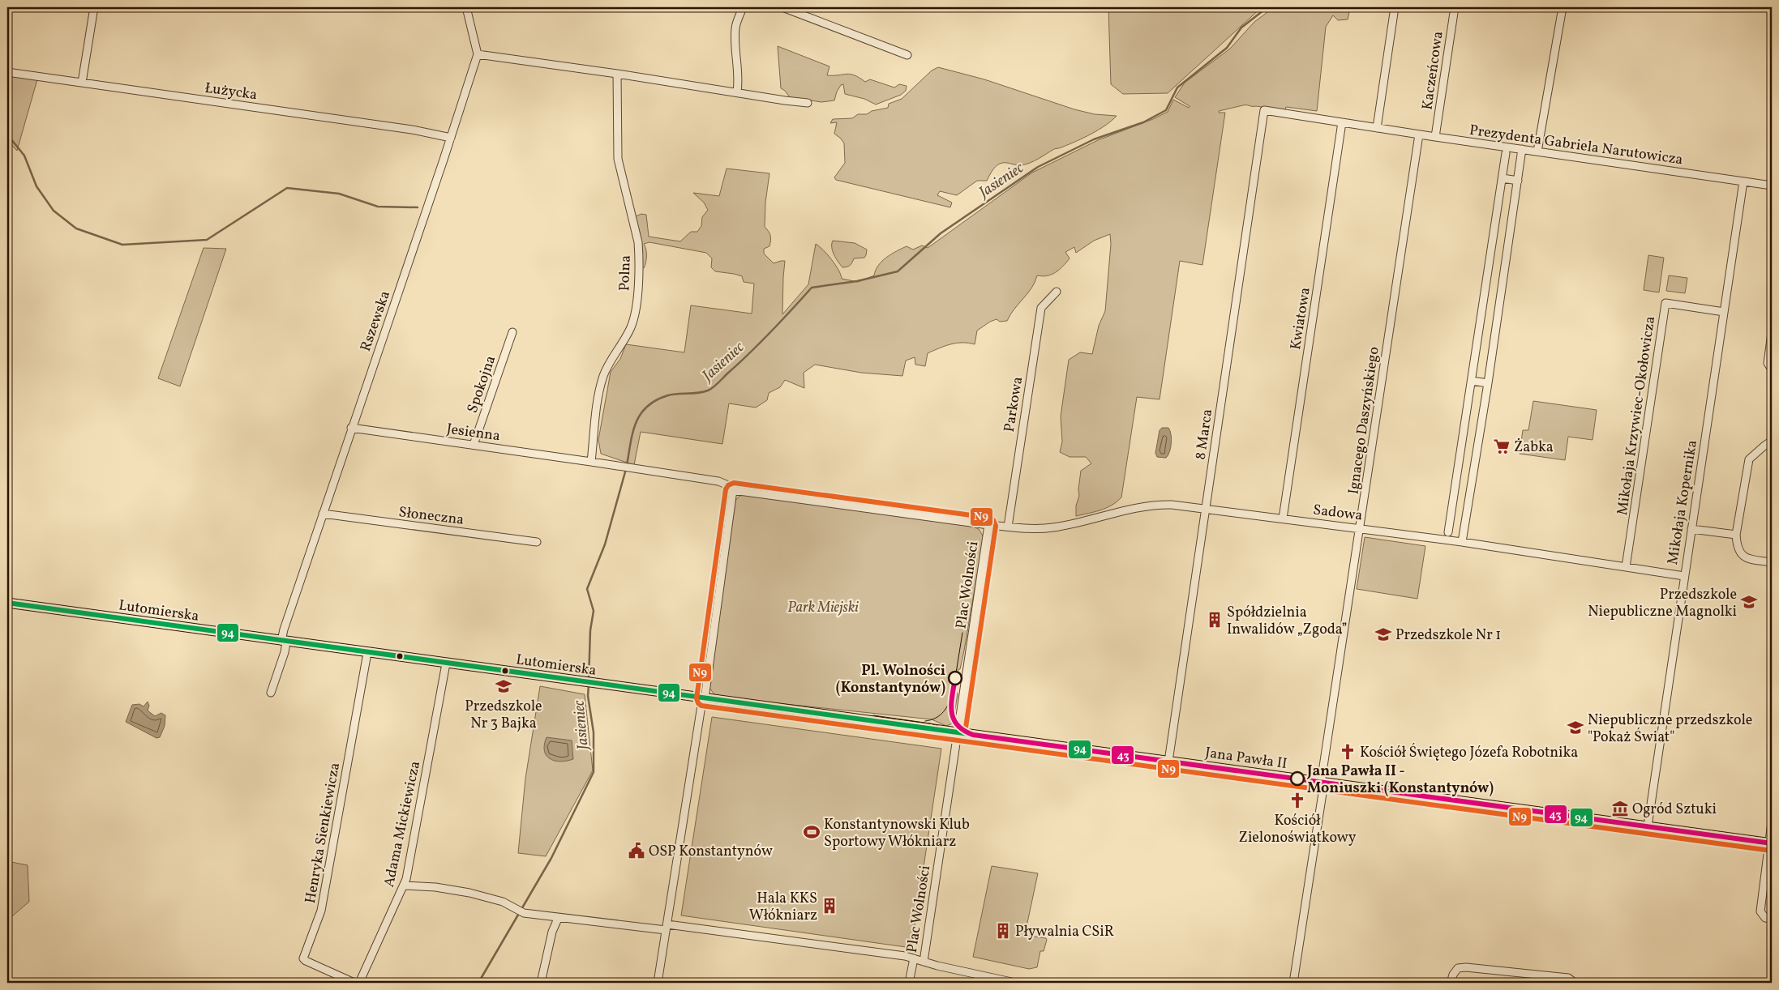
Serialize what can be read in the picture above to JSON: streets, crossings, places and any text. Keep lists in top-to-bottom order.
{
  "streets": {
    "main road": ["Lutomierska", "Jana Pawła II"],
    "street": [
      "Kaczeńcowa",
      "Łużycka",
      "Prezydenta Gabriela Narutowicza",
      "Polna",
      "Kwiatowa",
      "Rszewska",
      "Spokojna",
      "Parkowa",
      "Mikołaja Krzywiec-Okołowicza",
      "Ignacego Daszyńskiego",
      "Jesienna",
      "8 Marca",
      "Mikołaja Kopernika",
      "Sadowa",
      "Słoneczna",
      "Plac Wolności",
      "Adama Mickiewicza",
      "Henryka Sienkiewicza"
    ]
  },
  "crossings": [
    ["Kaczeńcowa", "Prezydenta Gabriela Narutowicza"],
    ["Łużycka", "Rszewska"],
    ["Prezydenta Gabriela Narutowicza", "Kwiatowa"],
    ["Prezydenta Gabriela Narutowicza", "Ignacego Daszyńskiego"],
    ["Prezydenta Gabriela Narutowicza", "8 Marca"],
    ["Prezydenta Gabriela Narutowicza", "Mikołaja Kopernika"],
    ["Polna", "Jesienna"],
    ["Kwiatowa", "Sadowa"],
    ["Rszewska", "Jesienna"],
    ["Rszewska", "Słoneczna"],
    ["Rszewska", "Lutomierska"],
    ["Spokojna", "Jesienna"],
    ["Parkowa", "Sadowa"],
    ["Mikołaja Krzywiec-Okołowicza", "Mikołaja Kopernika"],
    ["Mikołaja Krzywiec-Okołowicza", "Sadowa"],
    ["Ignacego Daszyńskiego", "Sadowa"],
    ["Ignacego Daszyńskiego", "Jana Pawła II"],
    ["8 Marca", "Sadowa"],
    ["8 Marca", "Jana Pawła II"],
    ["Mikołaja Kopernika", "Sadowa"],
    ["Mikołaja Kopernika", "Jana Pawła II"],
    ["Sadowa", "Plac Wolności"],
    ["Plac Wolności", "Lutomierska"],
    ["Plac Wolności", "Jana Pawła II"],
    ["Plac Wolności", "Adama Mickiewicza"],
    ["Lutomierska", "Jana Pawła II"],
    ["Lutomierska", "Adama Mickiewicza"],
    ["Lutomierska", "Henryka Sienkiewicza"]
  ],
  "water": ["Jasieniec"],
  "parks": ["Park Miejski"],
  "places": {
    "supermarket": ["Żabka"],
    "school or university": [
      "Przedszkole Niepubliczne Magnolki",
      "Przedszkole Nr 1",
      "Przedszkole Nr 3 Bajka",
      "Niepubliczne przedszkole \"Pokaż Świat\""
    ],
    "building": ["Spółdzielnia Inwalidów „Zgoda”", "Hala KKS Włókniarz", "Pływalnia CSiR"],
    "other": ["Pl. Wolności (Konstantynów)", "Jana Pawła II - Moniuszki (Konstantynów)"],
    "church": ["Kościół Świętego Józefa Robotnika", "Kościół Zielonoświątkowy"],
    "museum": ["Ogród Sztuki"],
    "sports": ["Konstantynowski Klub Sportowy Włókniarz"],
    "public building": ["OSP Konstantynów"]
  },
  "lines": ["transit line N9", "transit line 94", "transit line 43"]
}
